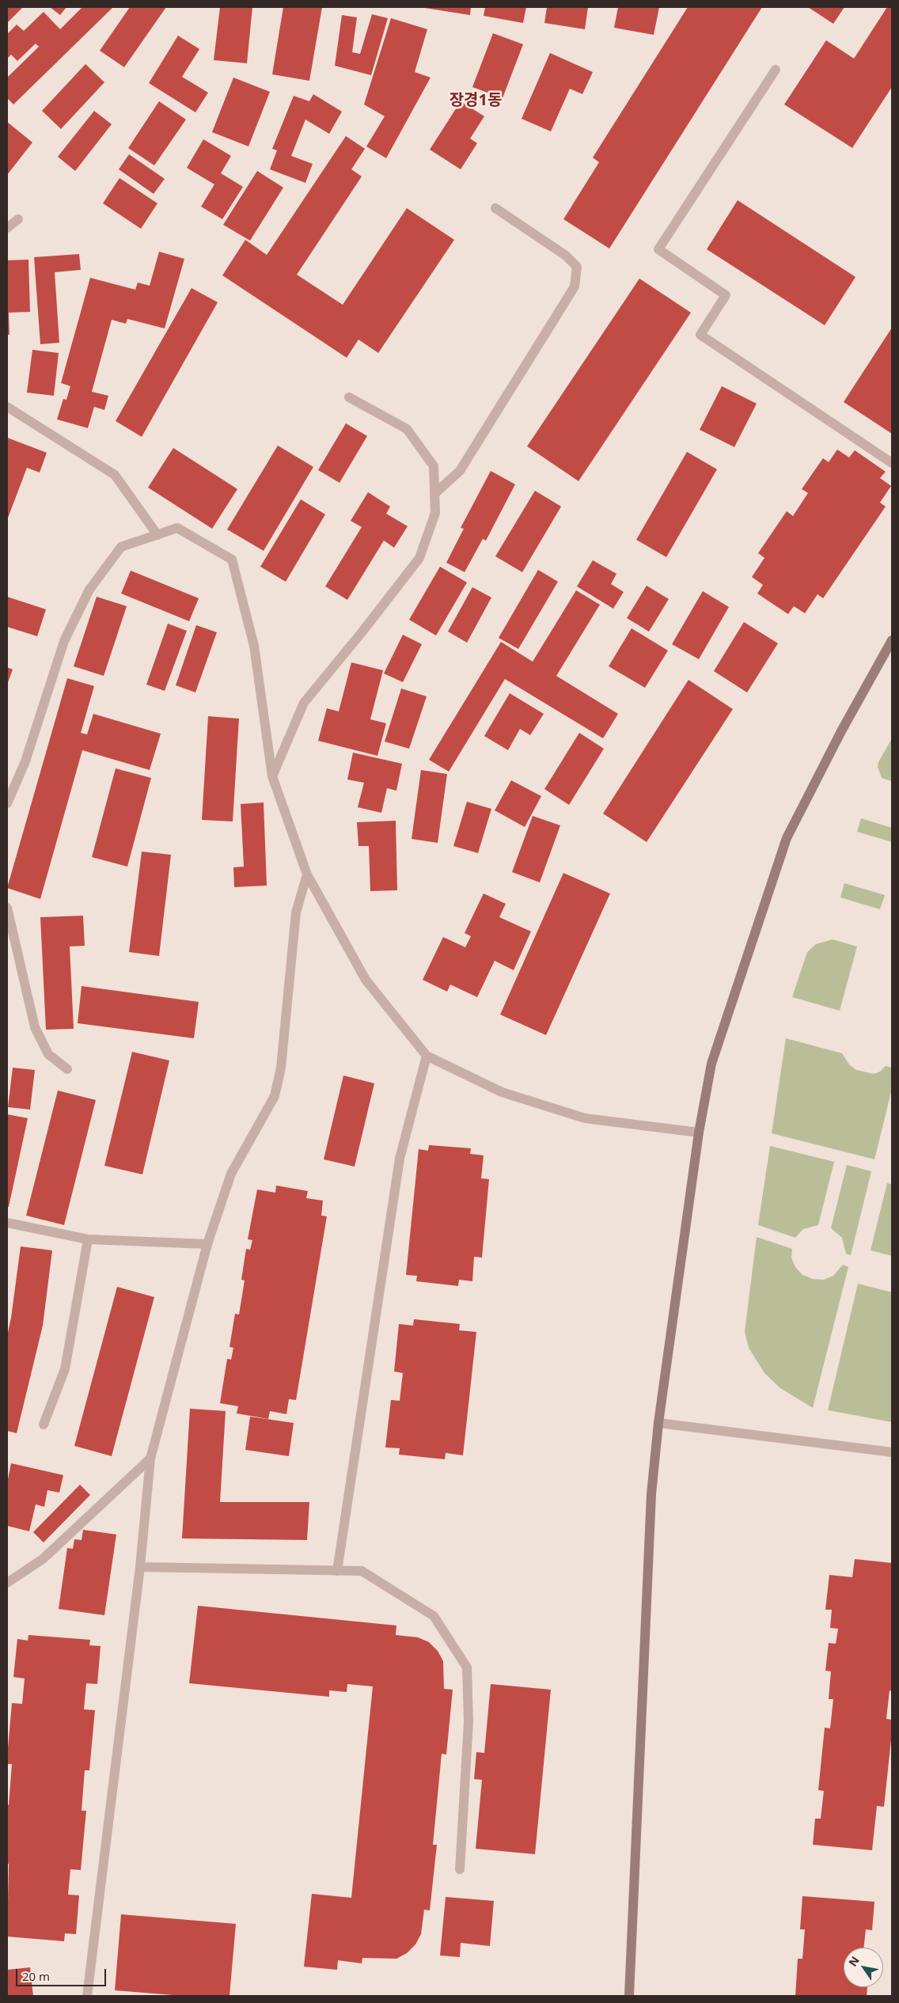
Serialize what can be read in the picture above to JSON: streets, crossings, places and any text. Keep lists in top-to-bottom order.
{
  "districts": ["장경1동"],
  "scale_bar": "20 m",
  "north": "top left"
}
